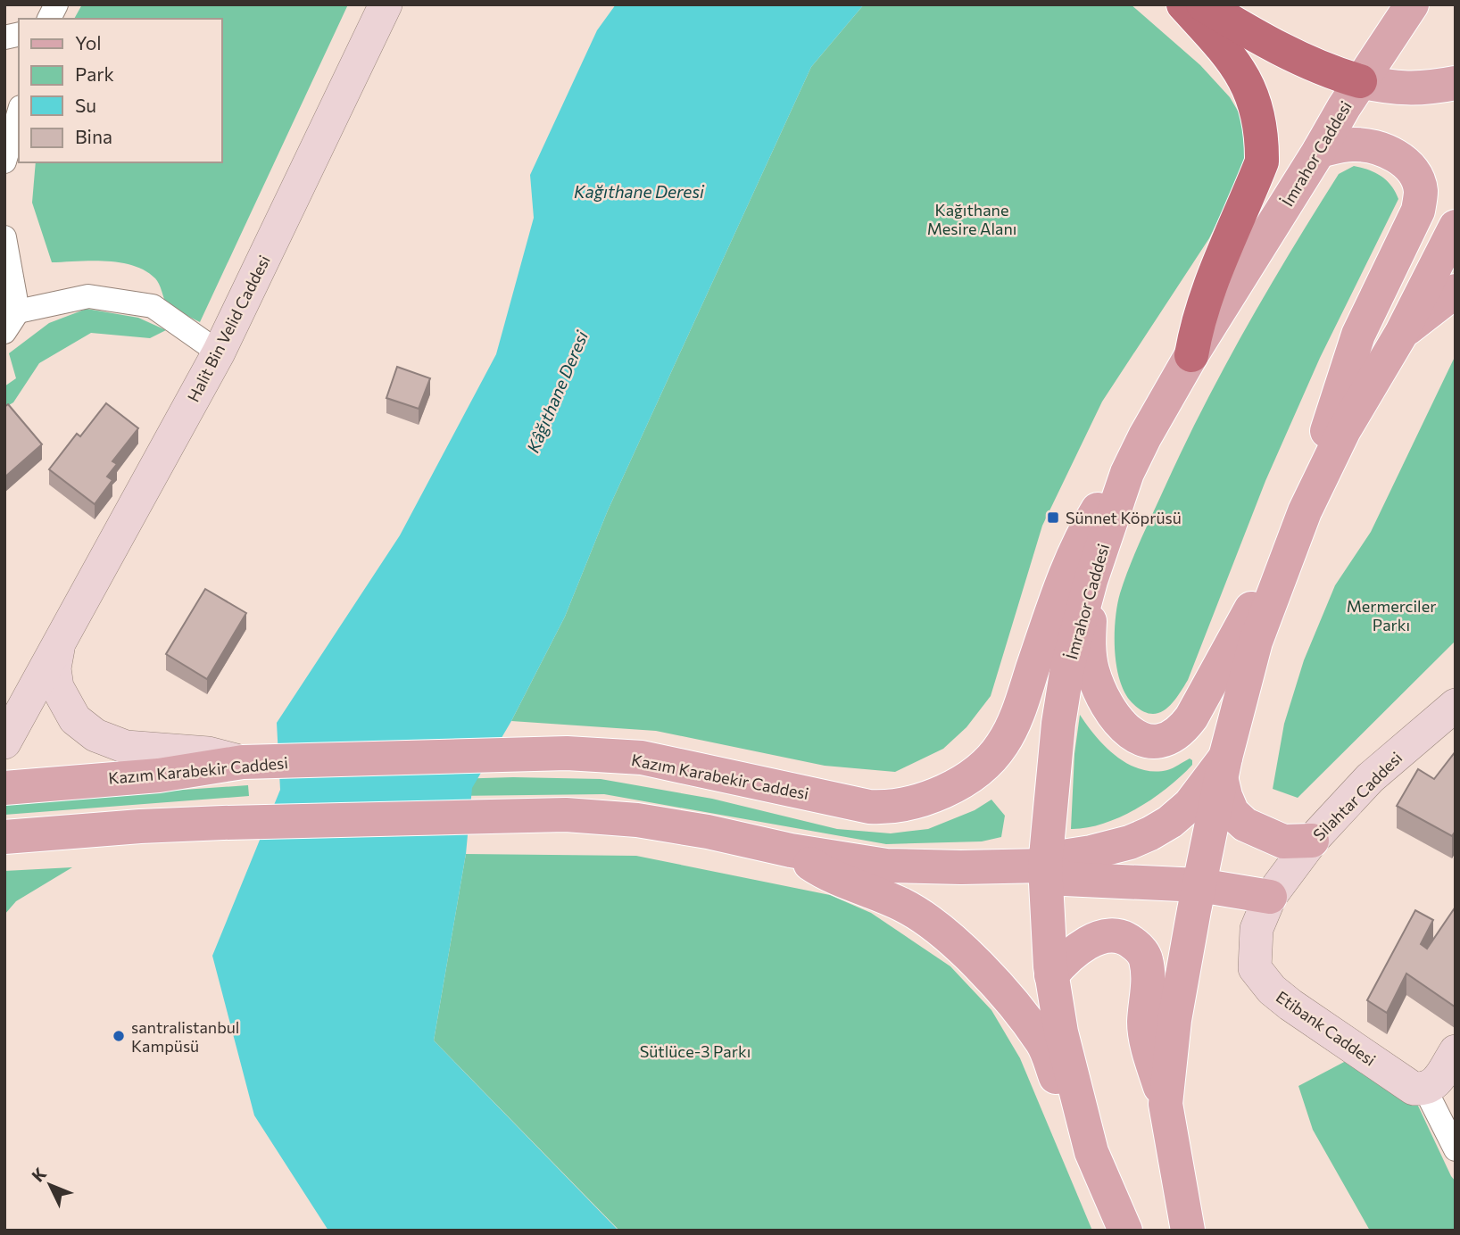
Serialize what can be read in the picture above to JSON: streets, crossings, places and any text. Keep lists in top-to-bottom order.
{
  "streets": {
    "main road": [
      "İmrahor Caddesi",
      "Halit Bin Velid Caddesi",
      "Kazım Karabekir Caddesi",
      "Silahtar Caddesi",
      "Etibank Caddesi"
    ]
  },
  "crossings": [
    ["İmrahor Caddesi", "Kazım Karabekir Caddesi"],
    ["Halit Bin Velid Caddesi", "Kazım Karabekir Caddesi"],
    ["Silahtar Caddesi", "Etibank Caddesi"]
  ],
  "water": ["Kağıthane Deresi", "Kâğıthane Deresi"],
  "parks": ["Kağıthane Mesire Alanı", "Mermerciler Parkı", "Sütlüce-3 Parkı"],
  "places": {
    "transit": ["Sünnet Köprüsü"],
    "other": ["santralistanbul Kampüsü"]
  },
  "legend": [
    "Yol",
    "Park",
    "Su",
    "Bina"
  ],
  "north": "top left"
}
